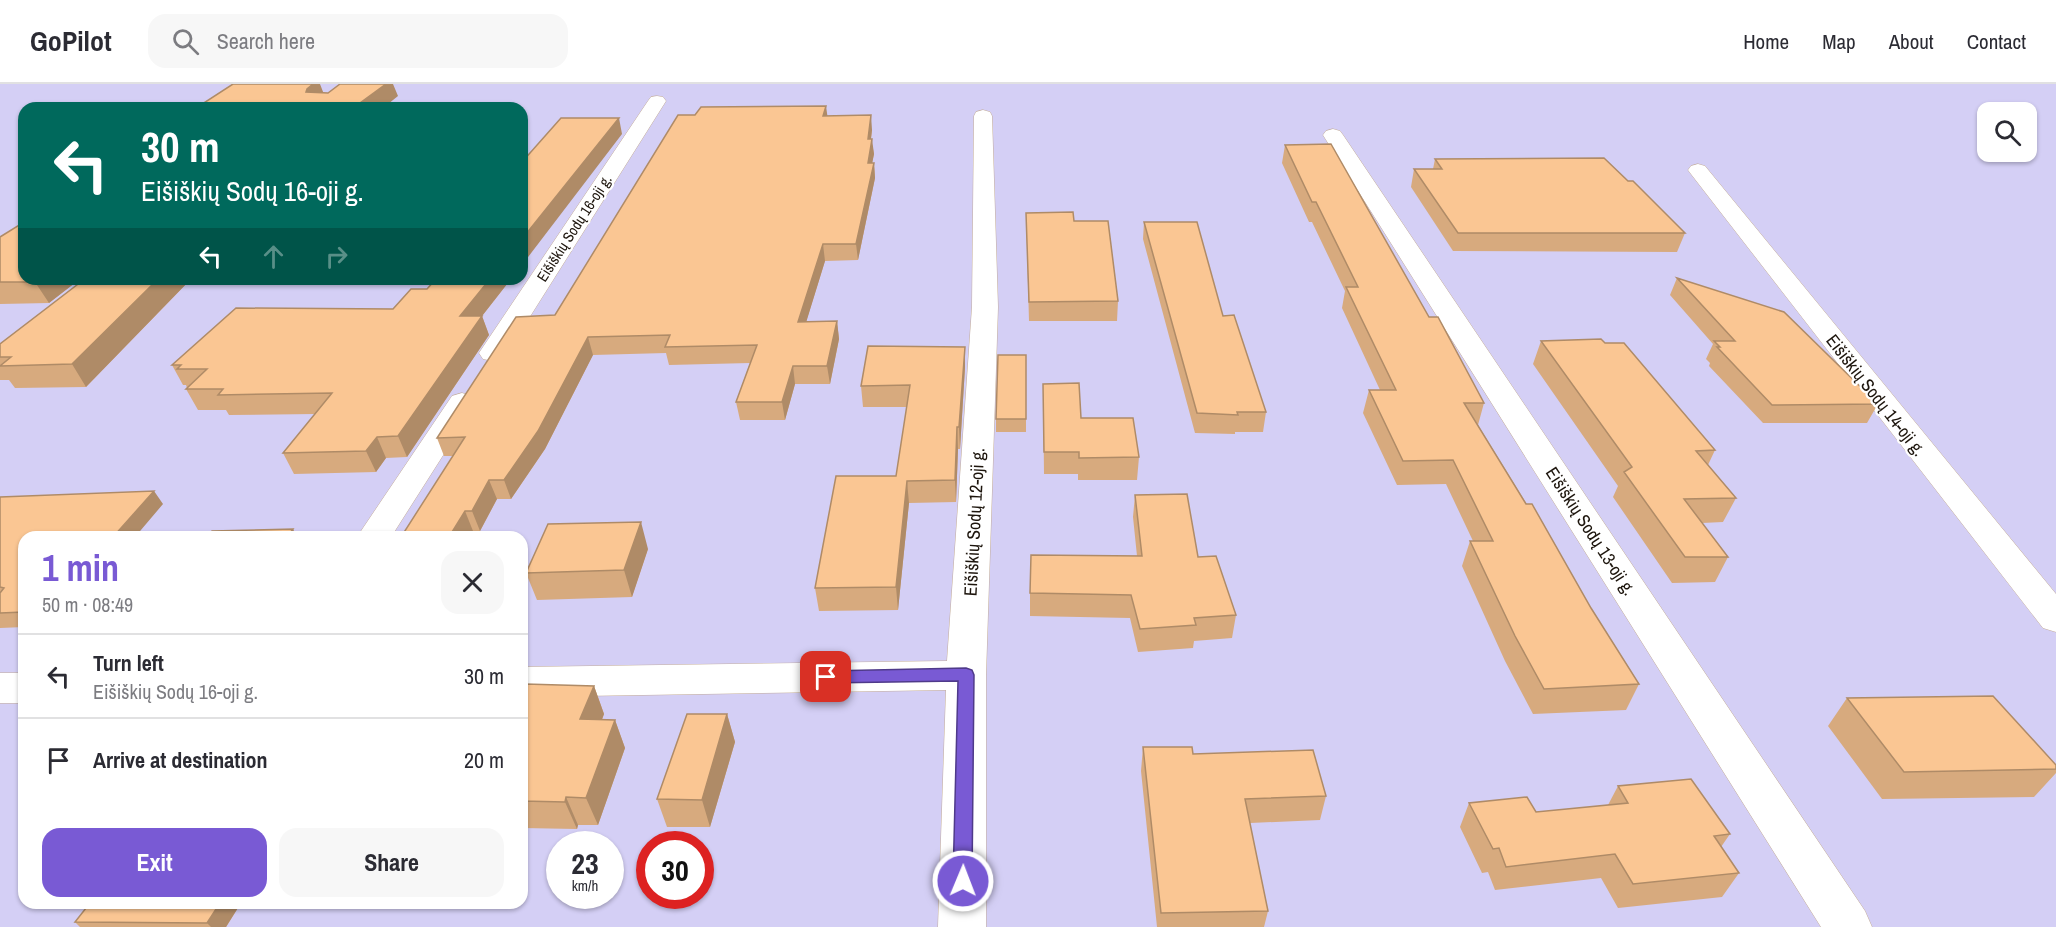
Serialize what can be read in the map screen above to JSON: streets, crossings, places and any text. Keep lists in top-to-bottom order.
{
  "streets": {
    "street": [
      "Eišiškių Sodų 16-oji g.",
      "Eišiškių Sodų 14-oji g.",
      "Eišiškių Sodų 12-oji g.",
      "Eišiškių Sodų 13-oji g."
    ]
  },
  "page": {
    "header": "GoPilot",
    "search": "Search here",
    "nav": [
      "Home",
      "Map",
      "About",
      "Contact"
    ],
    "turn": ["30 m", "Eišiškių Sodų 16-oji g."],
    "heading": ["1 min", "50 m · 08:49"],
    "list": [
      {
        "name": "Turn left",
        "note": "Eišiškių Sodų 16-oji g.",
        "value": "30 m"
      },
      {
        "name": "Arrive at destination",
        "value": "20 m"
      }
    ],
    "buttons": ["Exit", "Share"],
    "speed": "23 km/h",
    "limit": "30"
  }
}
